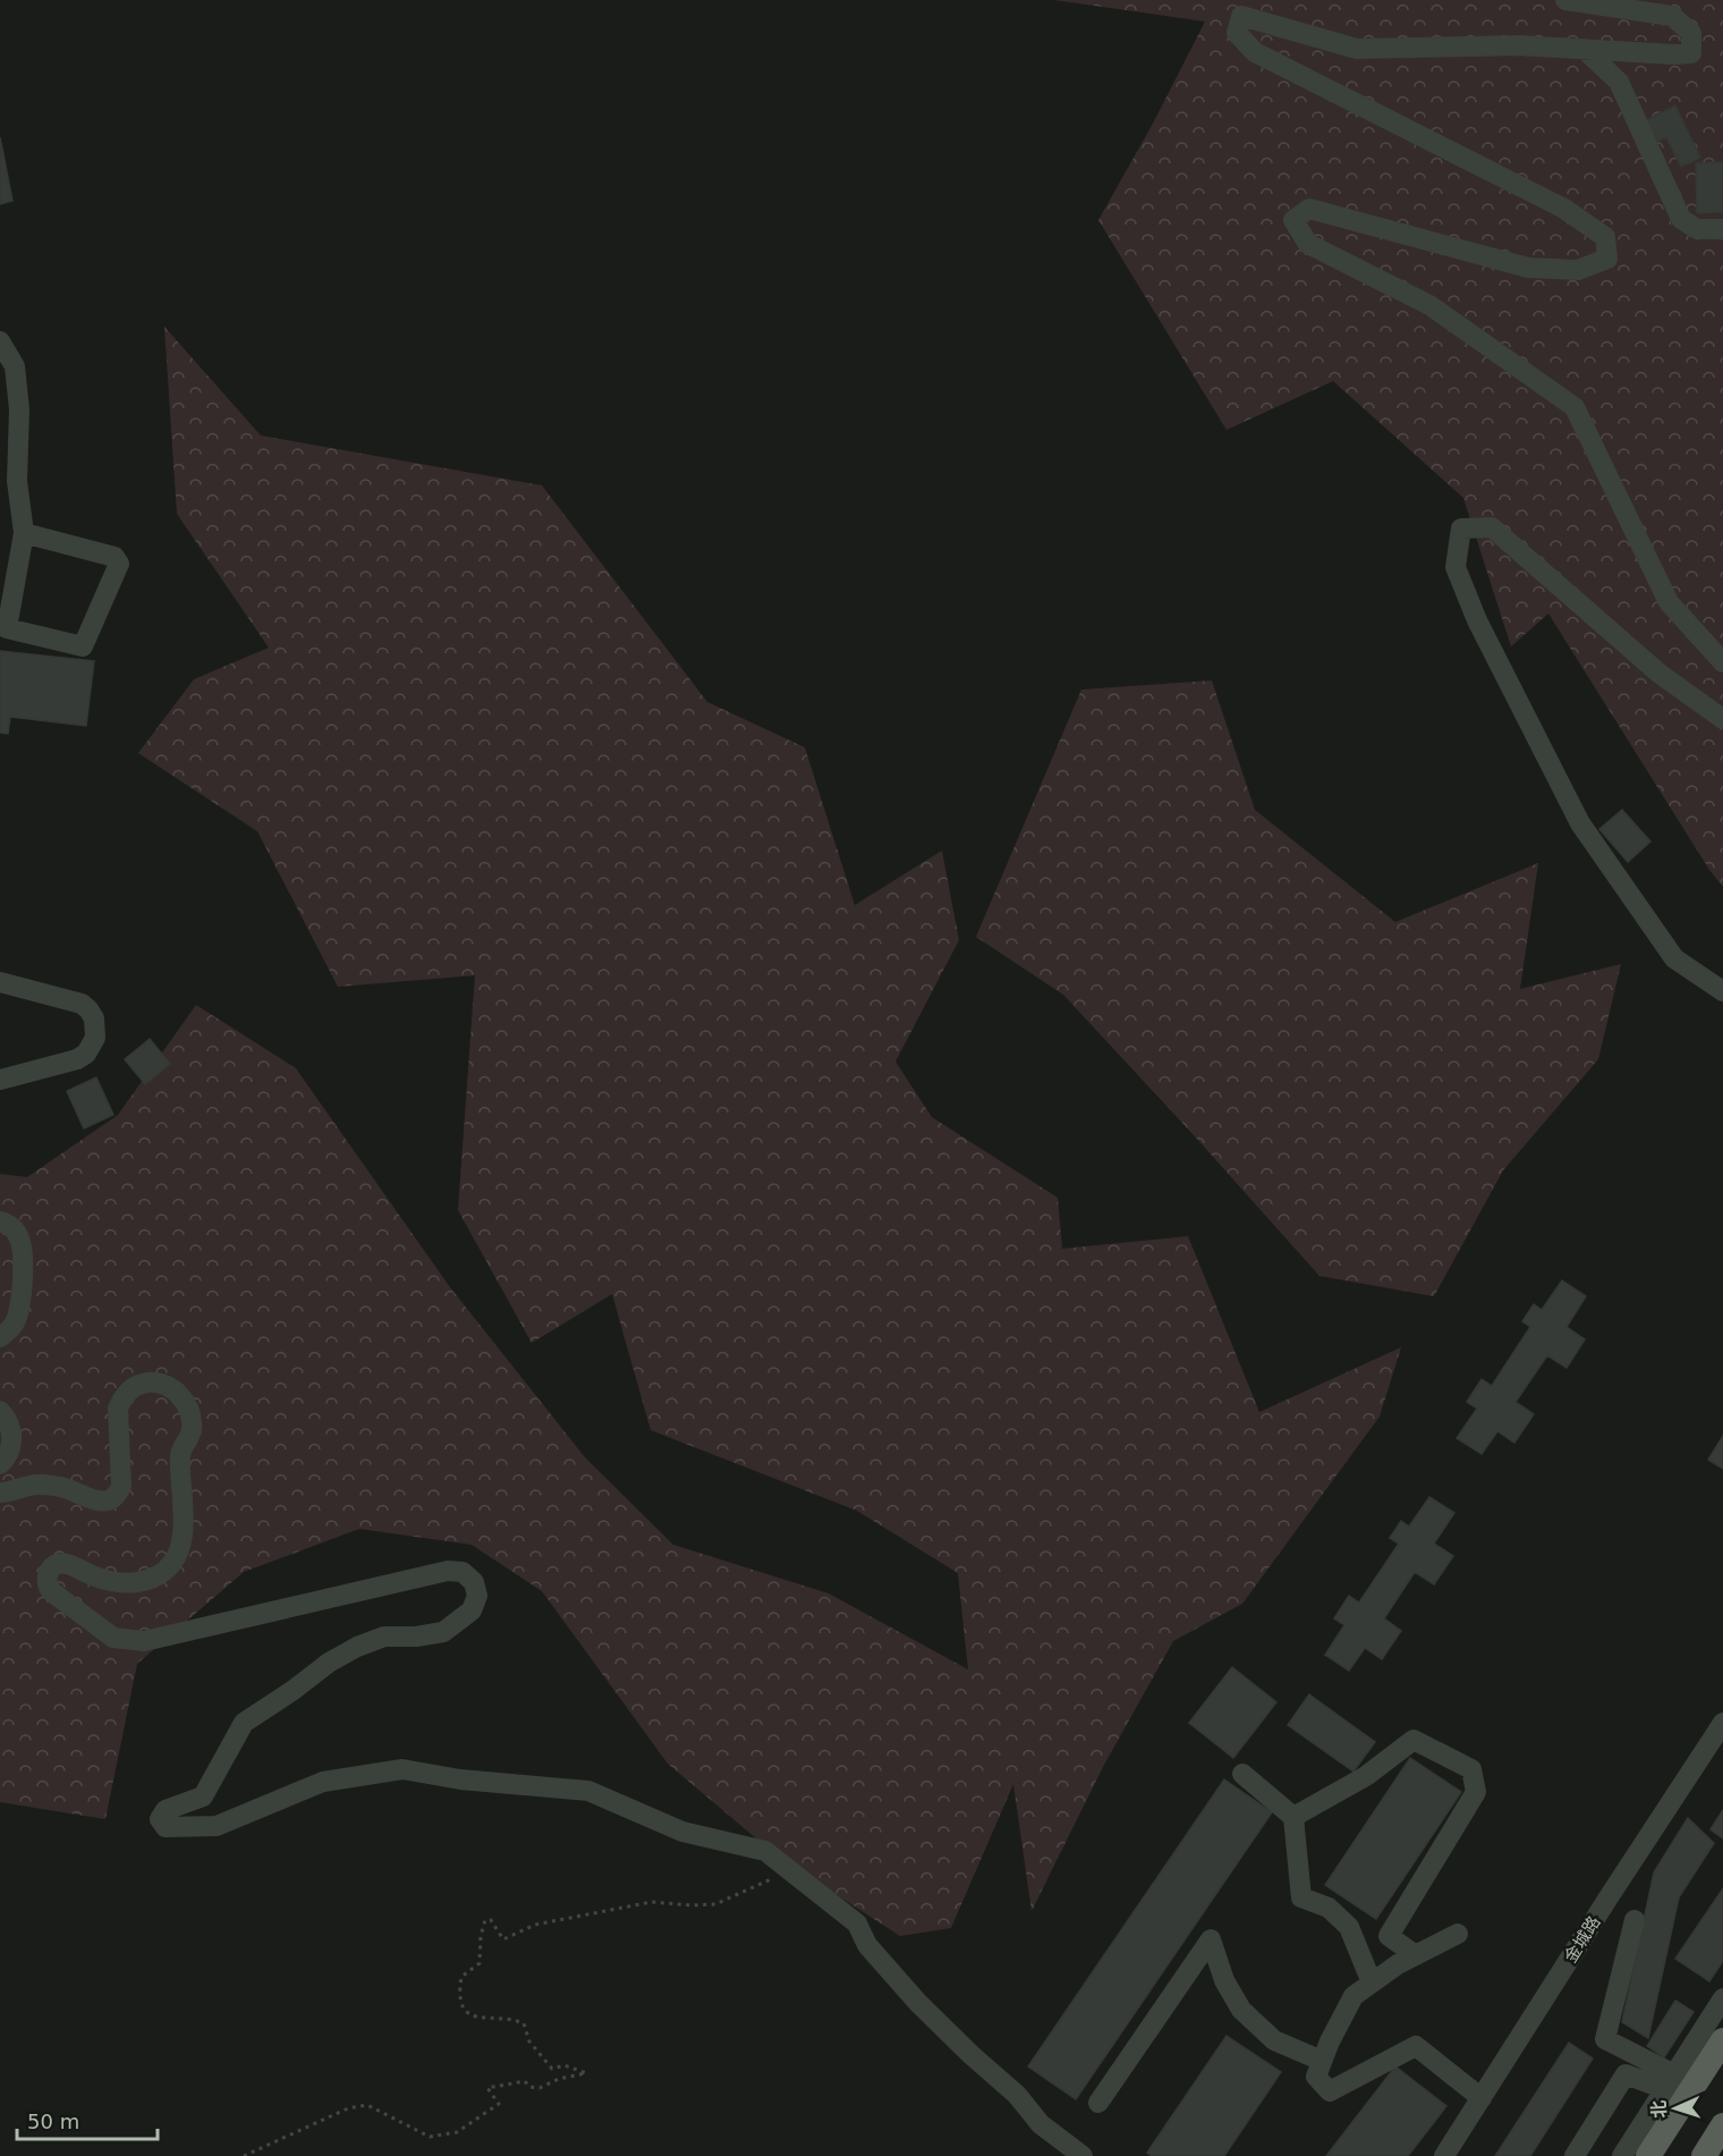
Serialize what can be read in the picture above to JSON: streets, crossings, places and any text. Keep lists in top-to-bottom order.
{
  "streets": {
    "street": ["金城路"]
  },
  "scale_bar": "50 m",
  "north": "left"
}
